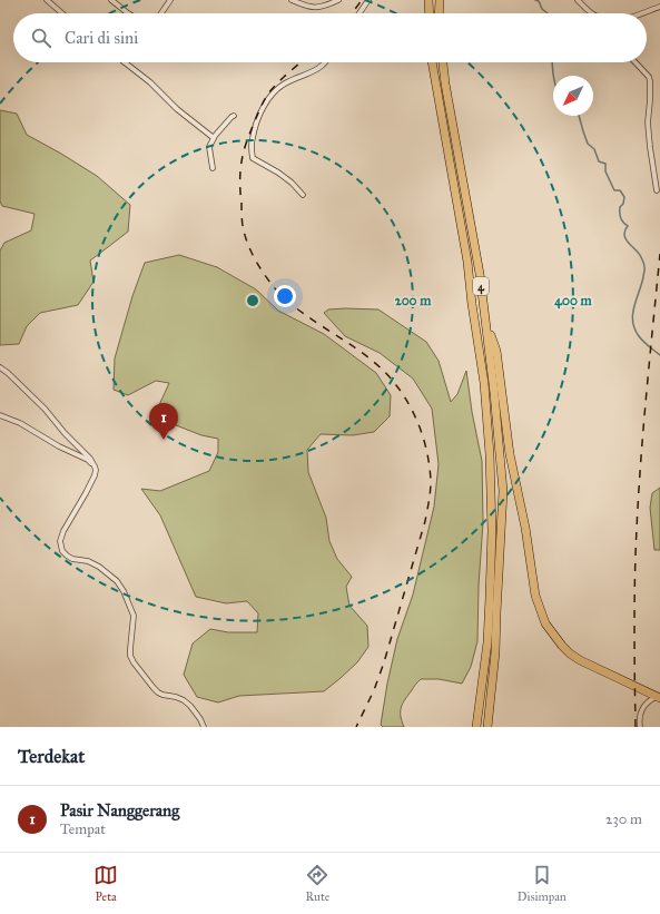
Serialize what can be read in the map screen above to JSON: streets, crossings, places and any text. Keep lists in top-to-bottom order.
{
  "streets": {
    "highway": ["4"]
  },
  "north": "bottom left",
  "page": {
    "search": "Cari di sini",
    "pins": "1",
    "heading": "Terdekat",
    "list": [
      {
        "mark": "1",
        "name": "Pasir Nanggerang",
        "note": "Tempat",
        "value": "230 m"
      }
    ],
    "nav": ["Peta", "Rute", "Disimpan"]
  },
  "rings": ["200 m", "400 m"]
}
